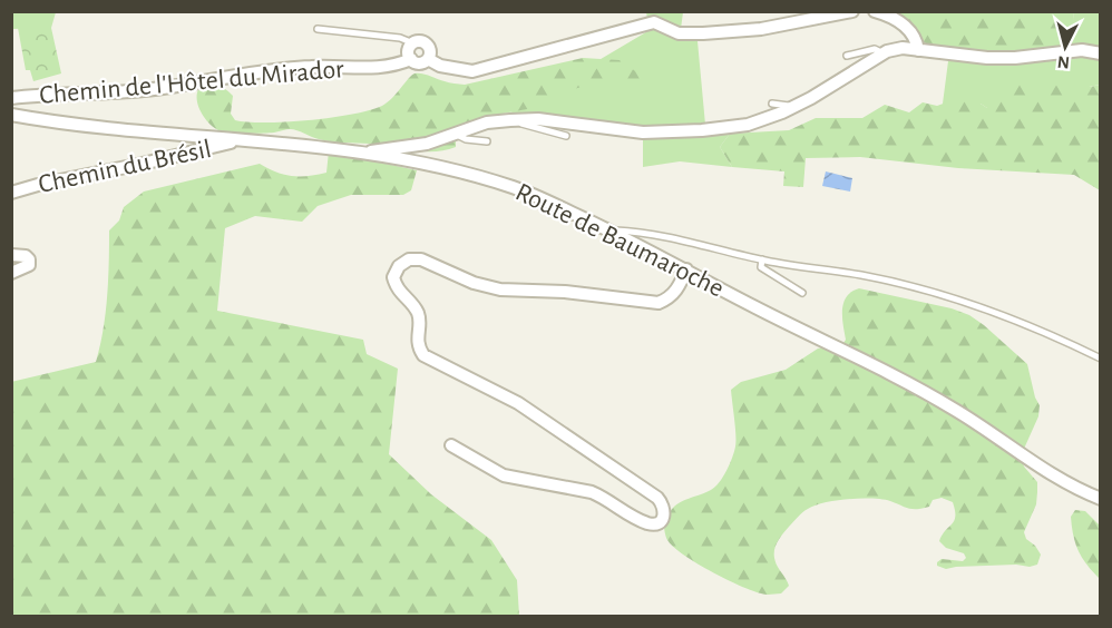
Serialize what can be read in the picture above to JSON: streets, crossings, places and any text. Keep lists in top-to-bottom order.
{
  "streets": {
    "street": ["Chemin de l'Hôtel du Mirador", "Chemin du Brésil", "Route de Baumaroche"]
  },
  "crossings": [
    ["Chemin du Brésil", "Route de Baumaroche"]
  ],
  "north": "bottom"
}
